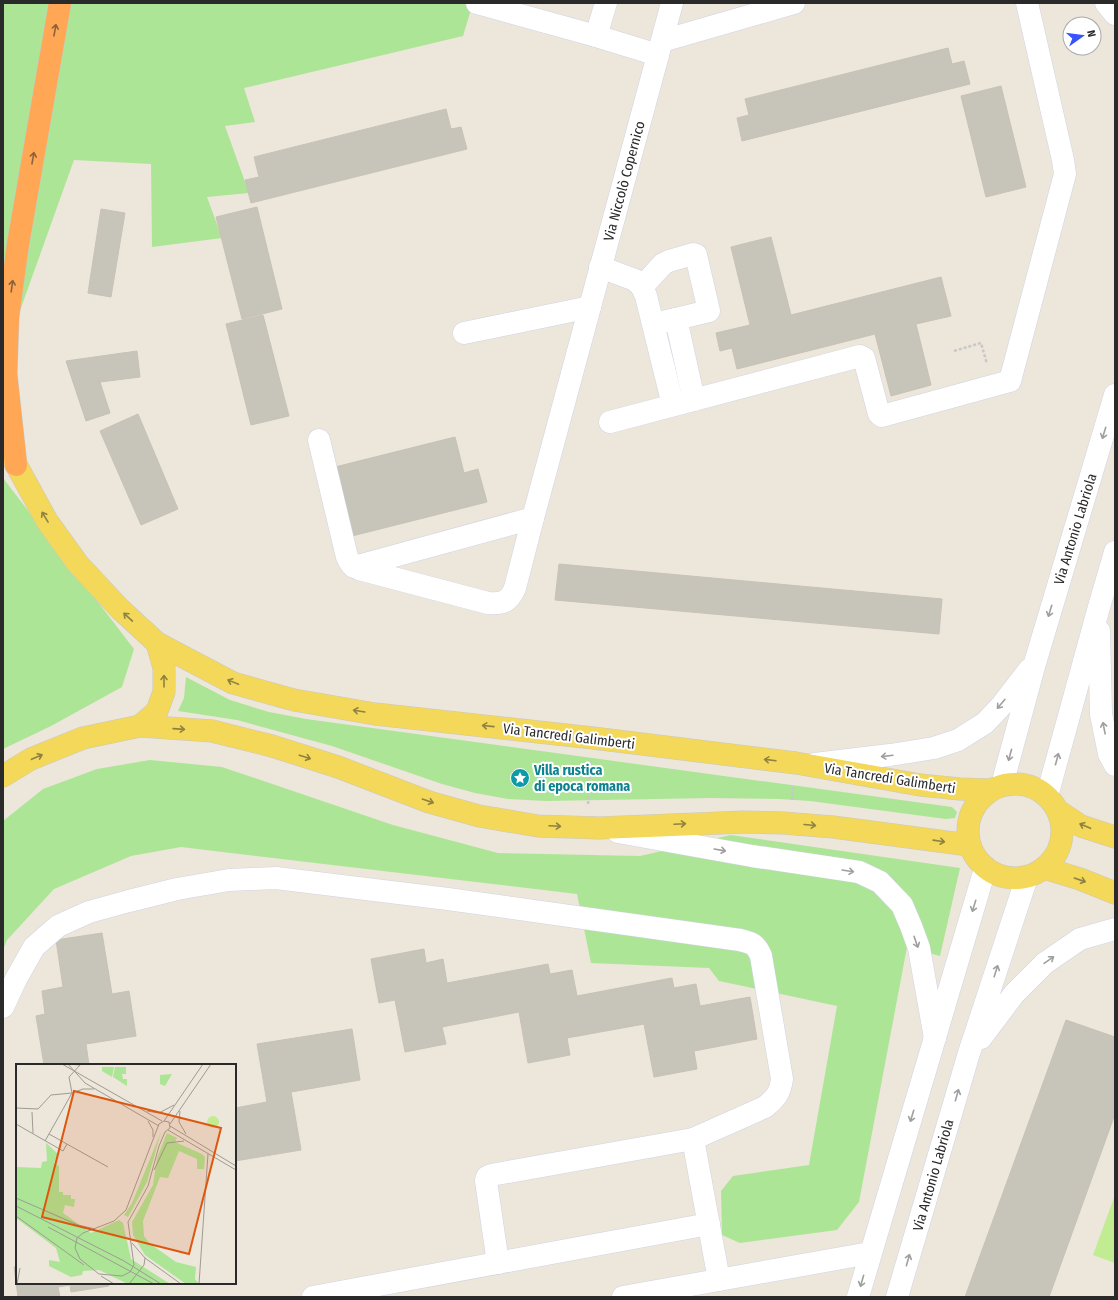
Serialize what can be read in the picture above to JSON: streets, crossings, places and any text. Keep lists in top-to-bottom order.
{
  "streets": {
    "main road": ["Via Tancredi Galimberti"],
    "street": ["Via Niccolò Copernico", "Via Antonio Labriola"]
  },
  "crossings": [
    ["Via Antonio Labriola", "Via Tancredi Galimberti"]
  ],
  "places": {
    "place": ["Villa rustica di epoca romana"]
  },
  "north": "right"
}
